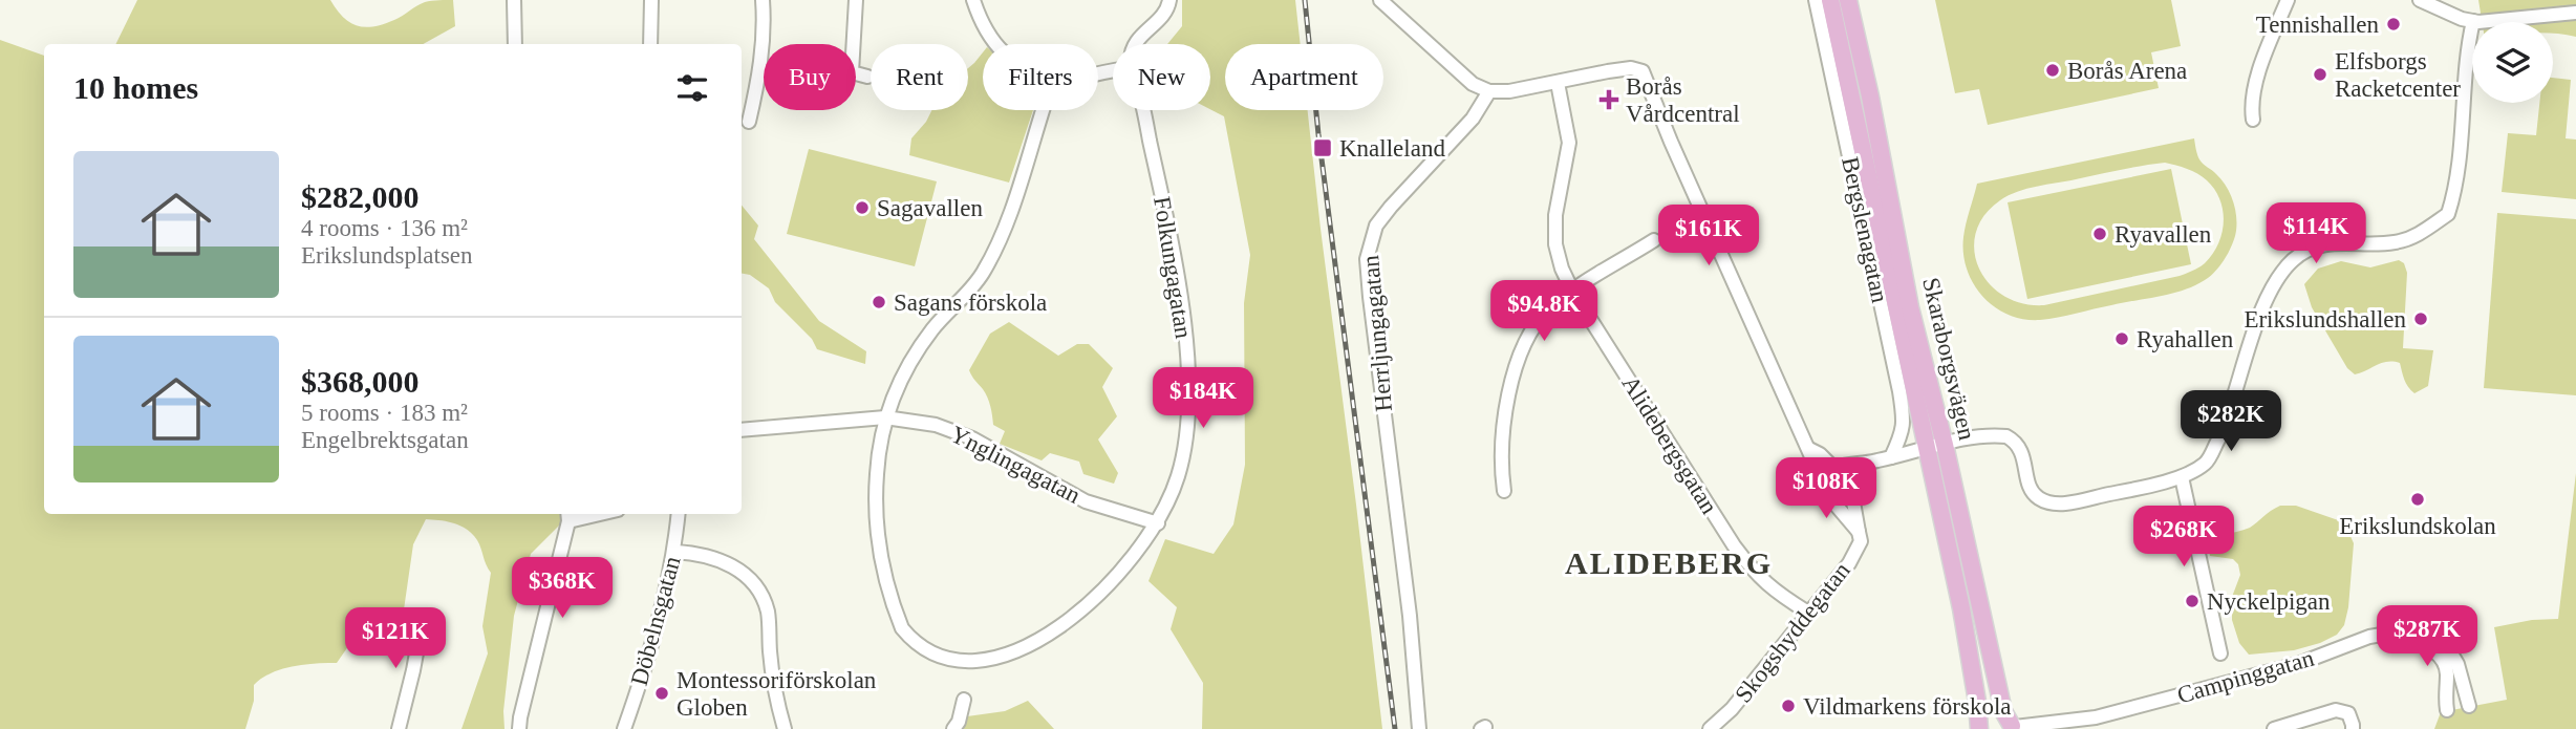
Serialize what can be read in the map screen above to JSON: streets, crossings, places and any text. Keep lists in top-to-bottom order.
{
  "streets": {
    "main road": ["Skaraborgsvägen"],
    "street": [
      "Bergslenagatan",
      "Folkungagatan",
      "Herrljungagatan",
      "Alidebergsgatan",
      "Ynglingagatan",
      "Döbelnsgatan",
      "Skogshyddegatan",
      "Campinggatan"
    ]
  },
  "crossings": [
    ["Folkungagatan", "Ynglingagatan"],
    ["Skaraborgsvägen", "Campinggatan"],
    ["Alidebergsgatan", "Skogshyddegatan"]
  ],
  "districts": ["ALIDEBERG"],
  "places": {
    "other": [
      "Tennishallen",
      "Borås Arena",
      "Elfsborgs Racketcenter",
      "Sagavallen",
      "Ryavallen",
      "Sagans förskola",
      "Erikslundshallen",
      "Ryahallen",
      "Erikslundskolan",
      "Nyckelpigan",
      "Montessoriförskolan Globen",
      "Vildmarkens förskola"
    ],
    "health": ["Borås Vårdcentral"],
    "transit": ["Knalleland"]
  },
  "page": {
    "chip": [
      "Buy",
      "Rent",
      "Filters",
      "New",
      "Apartment"
    ],
    "heading": "10 homes",
    "list": [
      {
        "name": "$282,000",
        "note": "4 rooms · 136 m² · Erikslundsplatsen"
      },
      {
        "name": "$368,000",
        "note": "5 rooms · 183 m² · Engelbrektsgatan"
      }
    ],
    "price": [
      "$114K",
      "$161K",
      "$94.8K",
      "$184K",
      "$282K",
      "$108K",
      "$268K",
      "$368K",
      "$287K",
      "$121K"
    ]
  }
}
